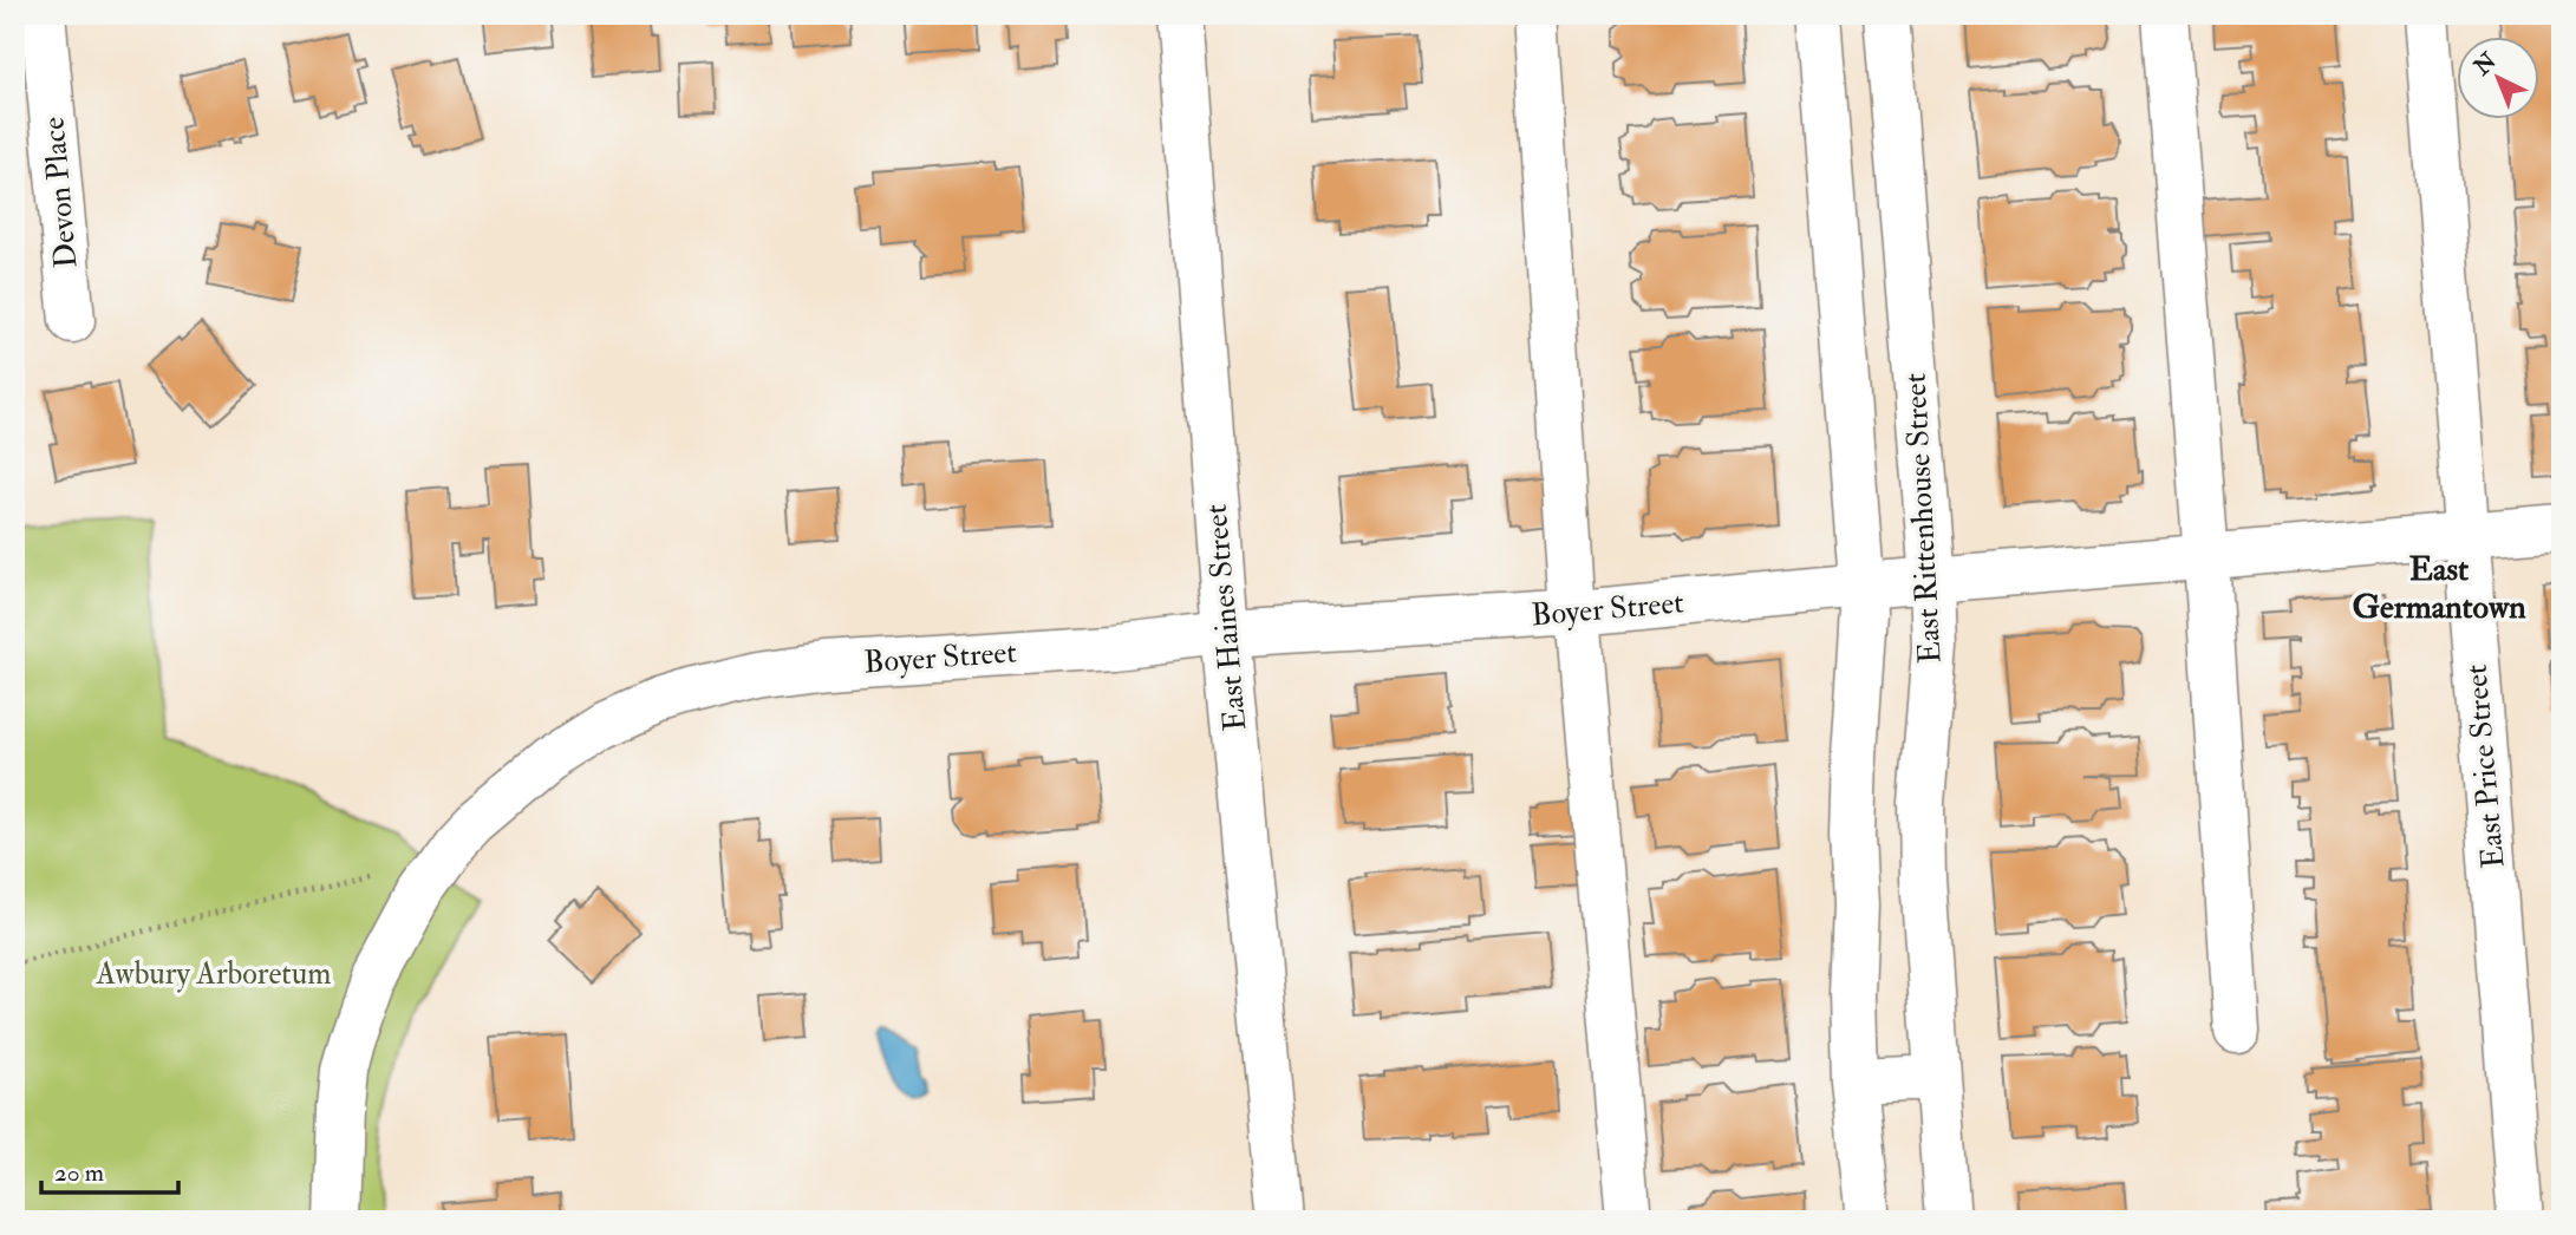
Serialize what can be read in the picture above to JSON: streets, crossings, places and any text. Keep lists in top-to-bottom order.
{
  "streets": {
    "street": [
      "Devon Place",
      "East Rittenhouse Street",
      "Boyer Street",
      "East Haines Street",
      "East Price Street"
    ]
  },
  "crossings": [
    ["East Rittenhouse Street", "Boyer Street"],
    ["Boyer Street", "East Haines Street"],
    ["Boyer Street", "East Price Street"]
  ],
  "districts": ["East Germantown"],
  "parks": ["Awbury Arboretum"],
  "scale_bar": "20 m",
  "north": "top left"
}
